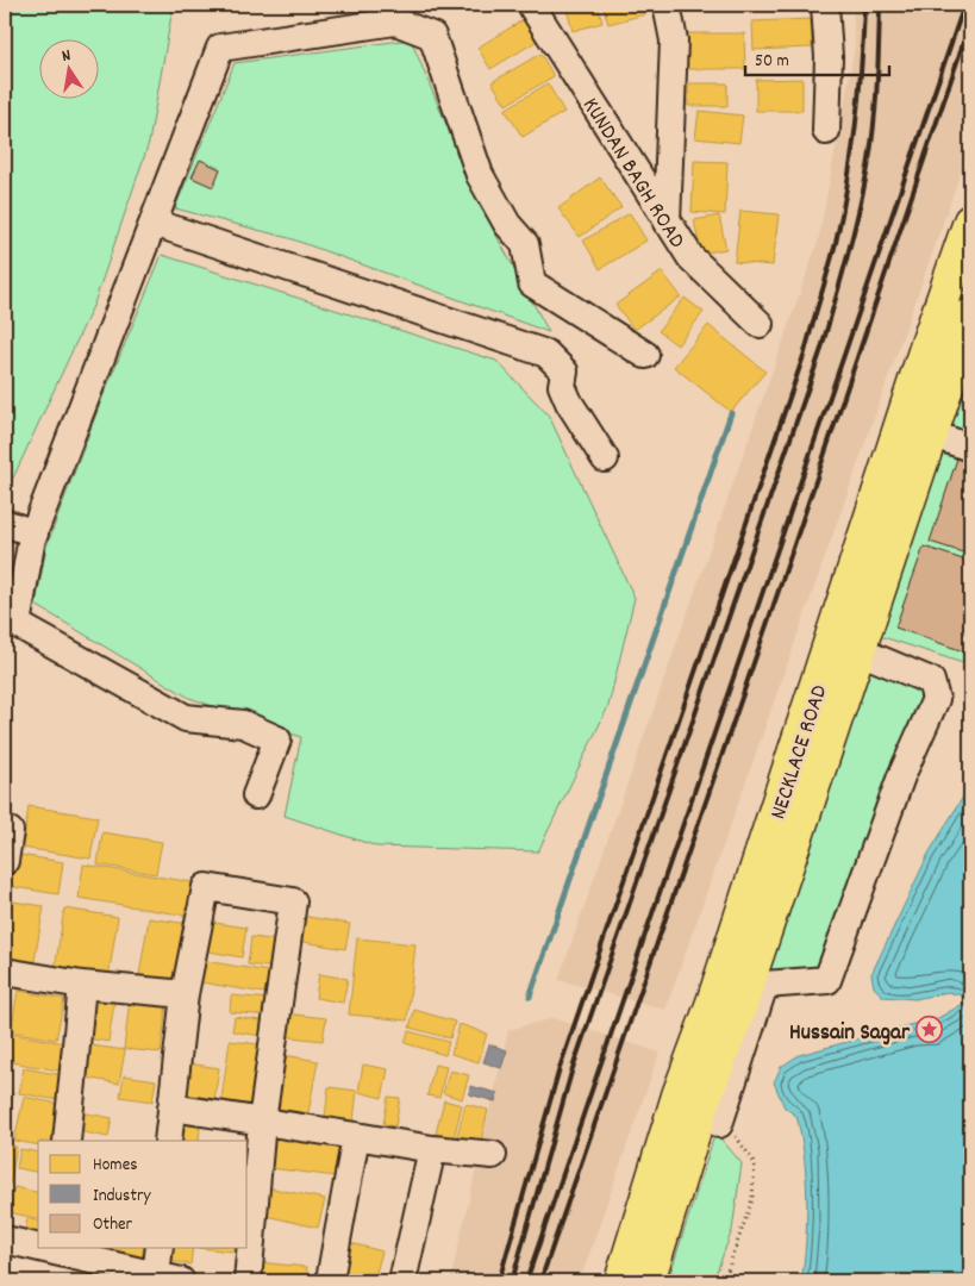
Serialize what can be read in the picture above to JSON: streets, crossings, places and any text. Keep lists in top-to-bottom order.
{
  "streets": {
    "main road": ["NECKLACE ROAD"],
    "street": ["KUNDAN BAGH ROAD"]
  },
  "places": {
    "place": ["Hussain Sagar"]
  },
  "legend": ["Homes", "Industry", "Other"],
  "scale_bar": "50 m",
  "north": "top"
}
